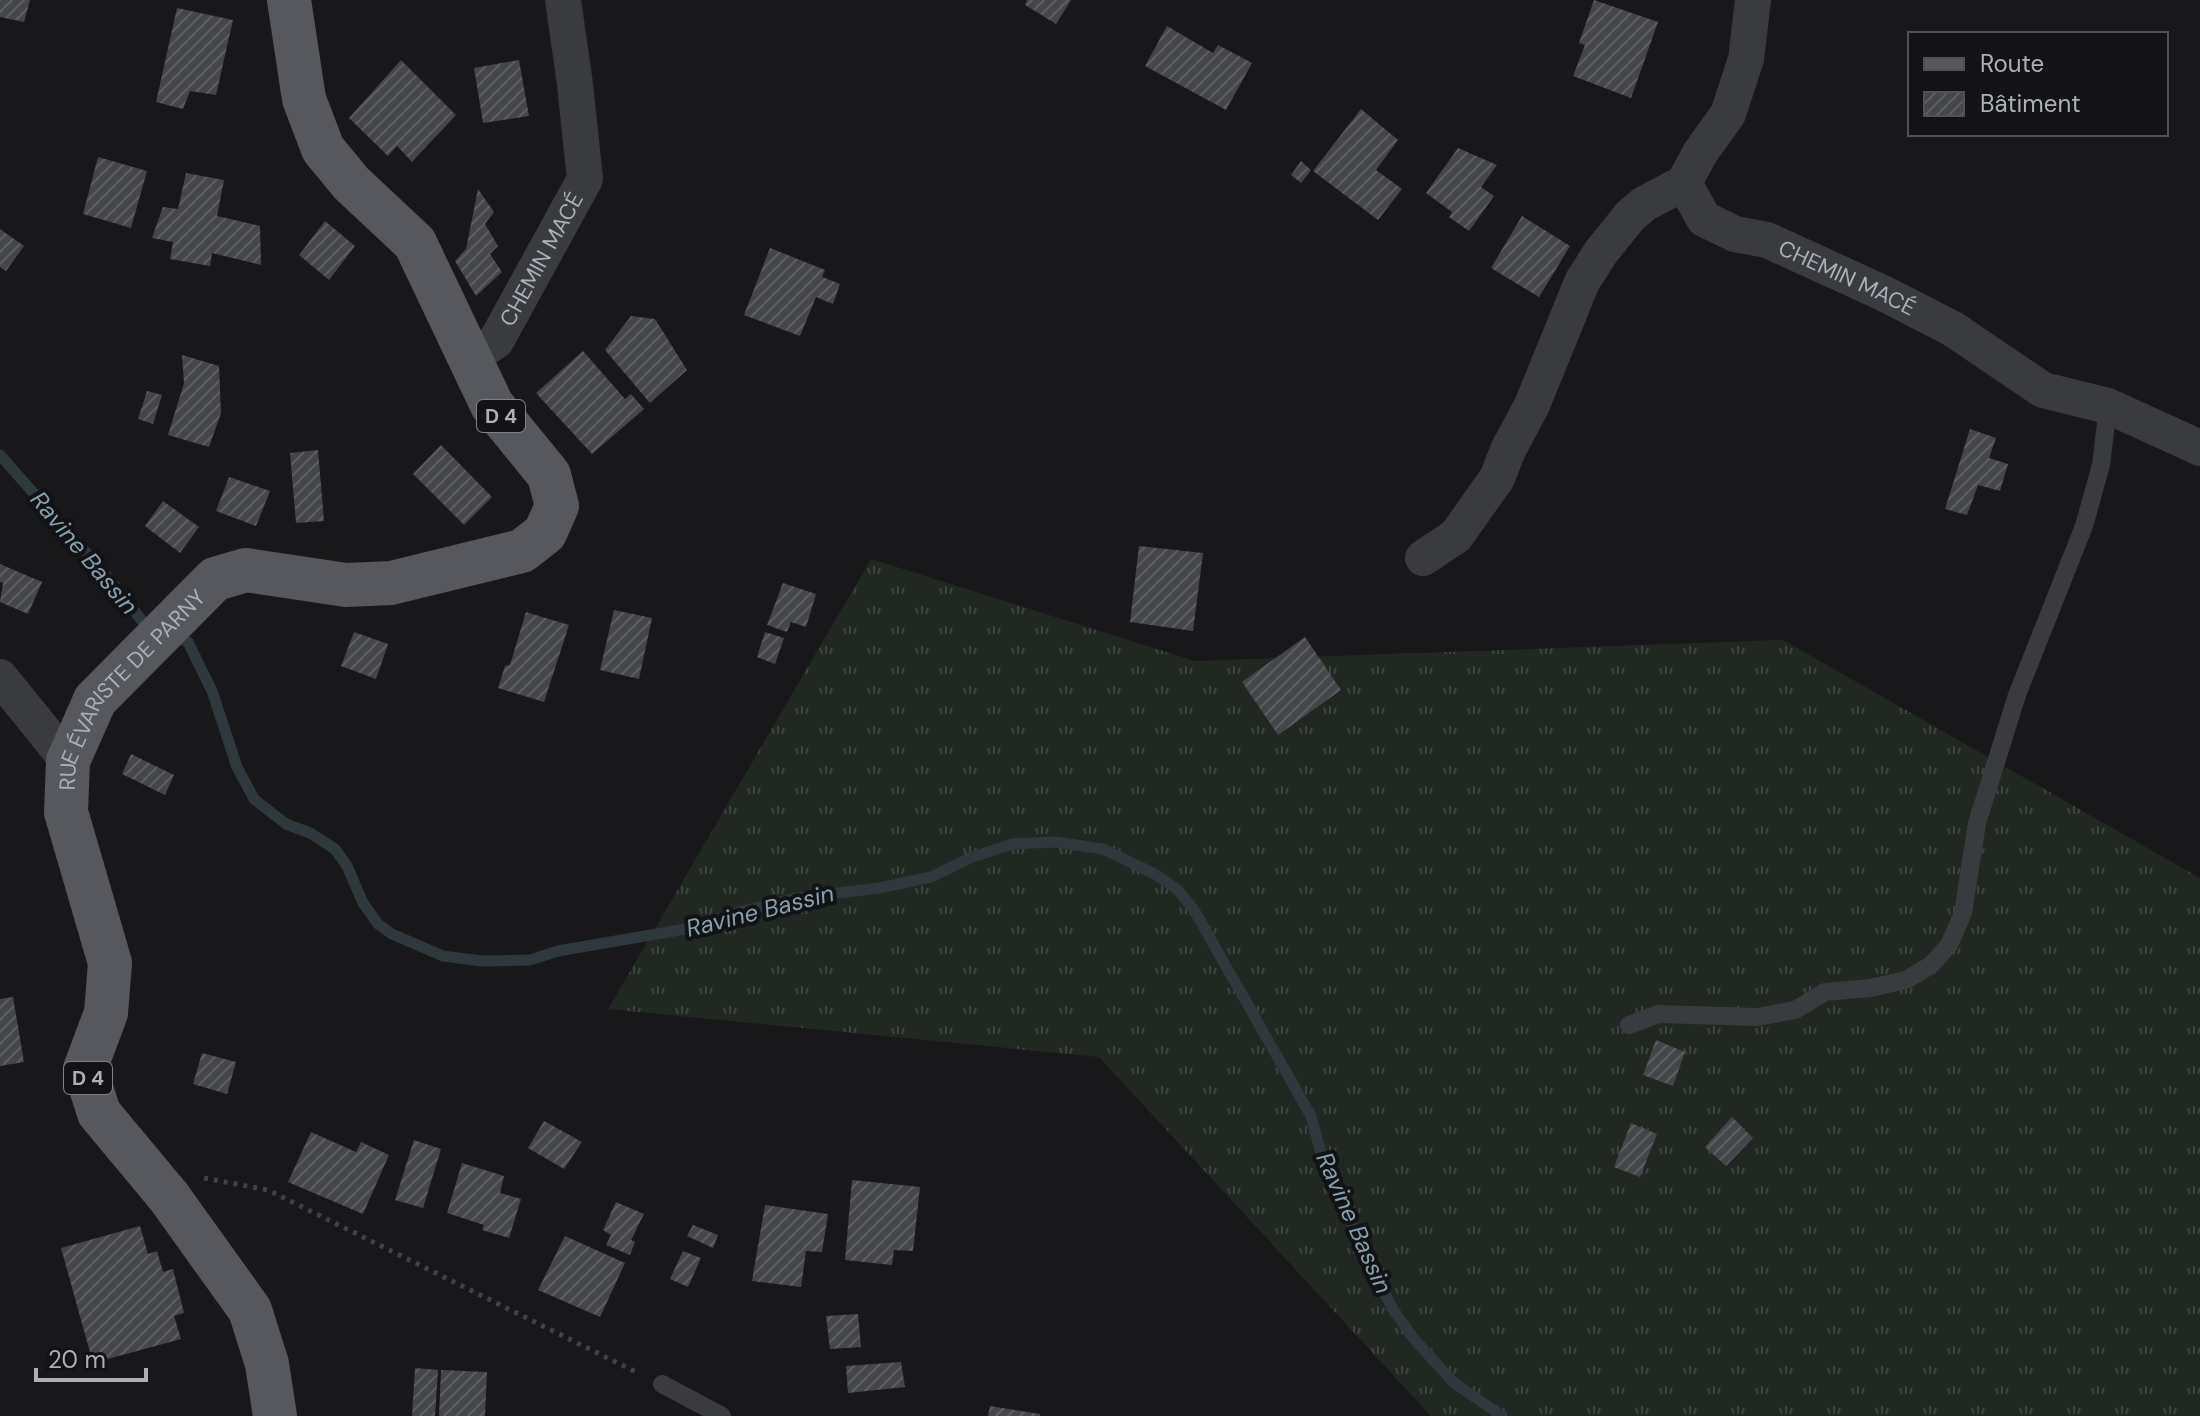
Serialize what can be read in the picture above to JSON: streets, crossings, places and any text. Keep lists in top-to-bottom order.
{
  "streets": {
    "main road": ["D 4", "RUE ÉVARISTE DE PARNY"],
    "street": ["CHEMIN MACÉ"]
  },
  "crossings": [
    ["CHEMIN MACÉ", "RUE ÉVARISTE DE PARNY"]
  ],
  "water": ["Ravine Bassin"],
  "legend": ["Route", "Bâtiment"],
  "scale_bar": "20 m"
}
